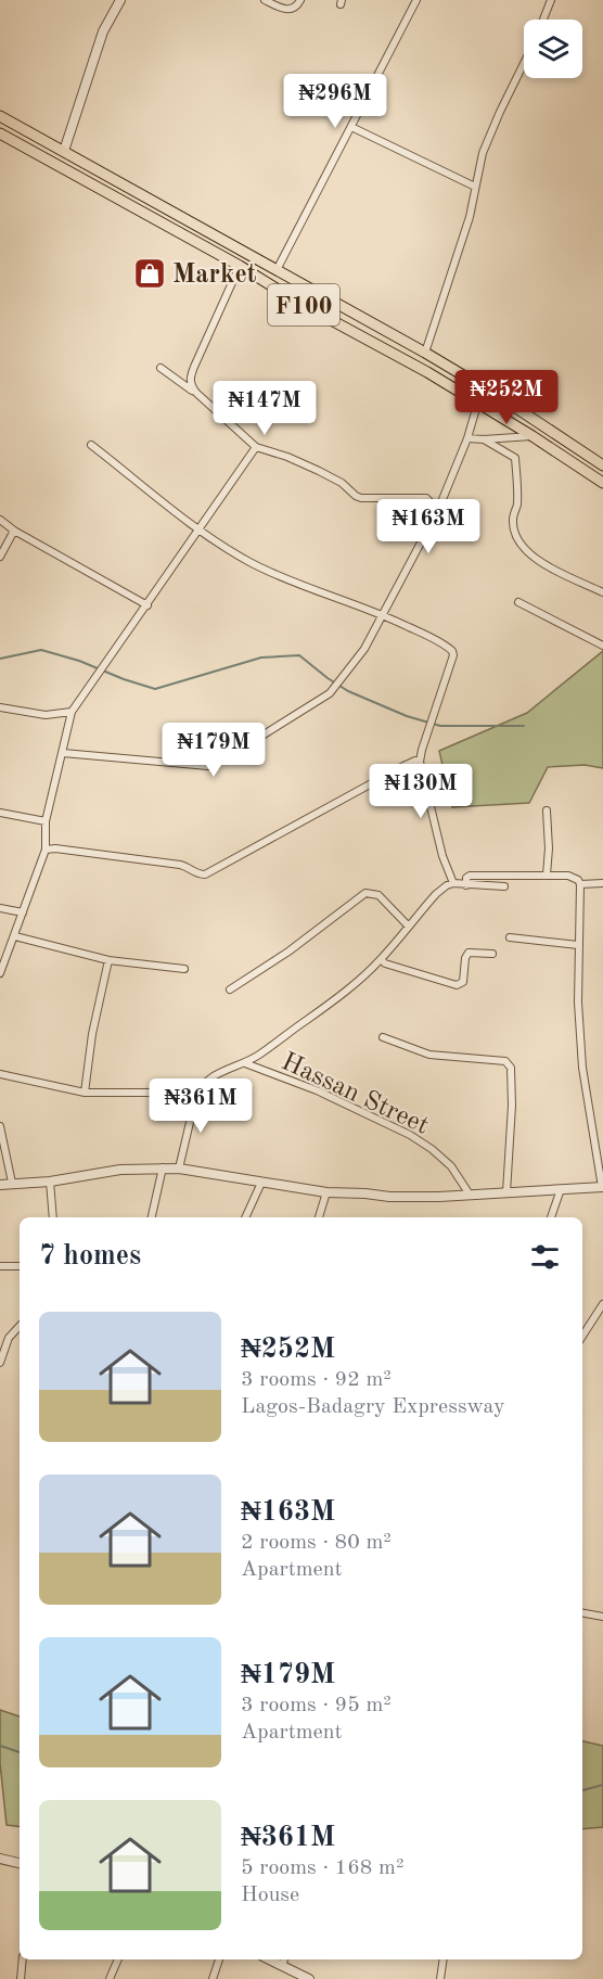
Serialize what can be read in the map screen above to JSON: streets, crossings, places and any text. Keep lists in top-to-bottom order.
{
  "streets": {
    "highway": ["F100"],
    "street": ["Hassan Street"]
  },
  "places": {
    "shop": ["Market"]
  },
  "page": {
    "price": [
      "₦296M",
      "₦252M",
      "₦147M",
      "₦163M",
      "₦179M",
      "₦130M",
      "₦361M"
    ],
    "heading": "7 homes",
    "list": [
      {
        "name": "₦252M",
        "note": "3 rooms · 92 m² · Lagos-Badagry Expressway"
      },
      {
        "name": "₦163M",
        "note": "2 rooms · 80 m² · Apartment"
      },
      {
        "name": "₦179M",
        "note": "3 rooms · 95 m² · Apartment"
      },
      {
        "name": "₦361M",
        "note": "5 rooms · 168 m² · House"
      }
    ]
  }
}
